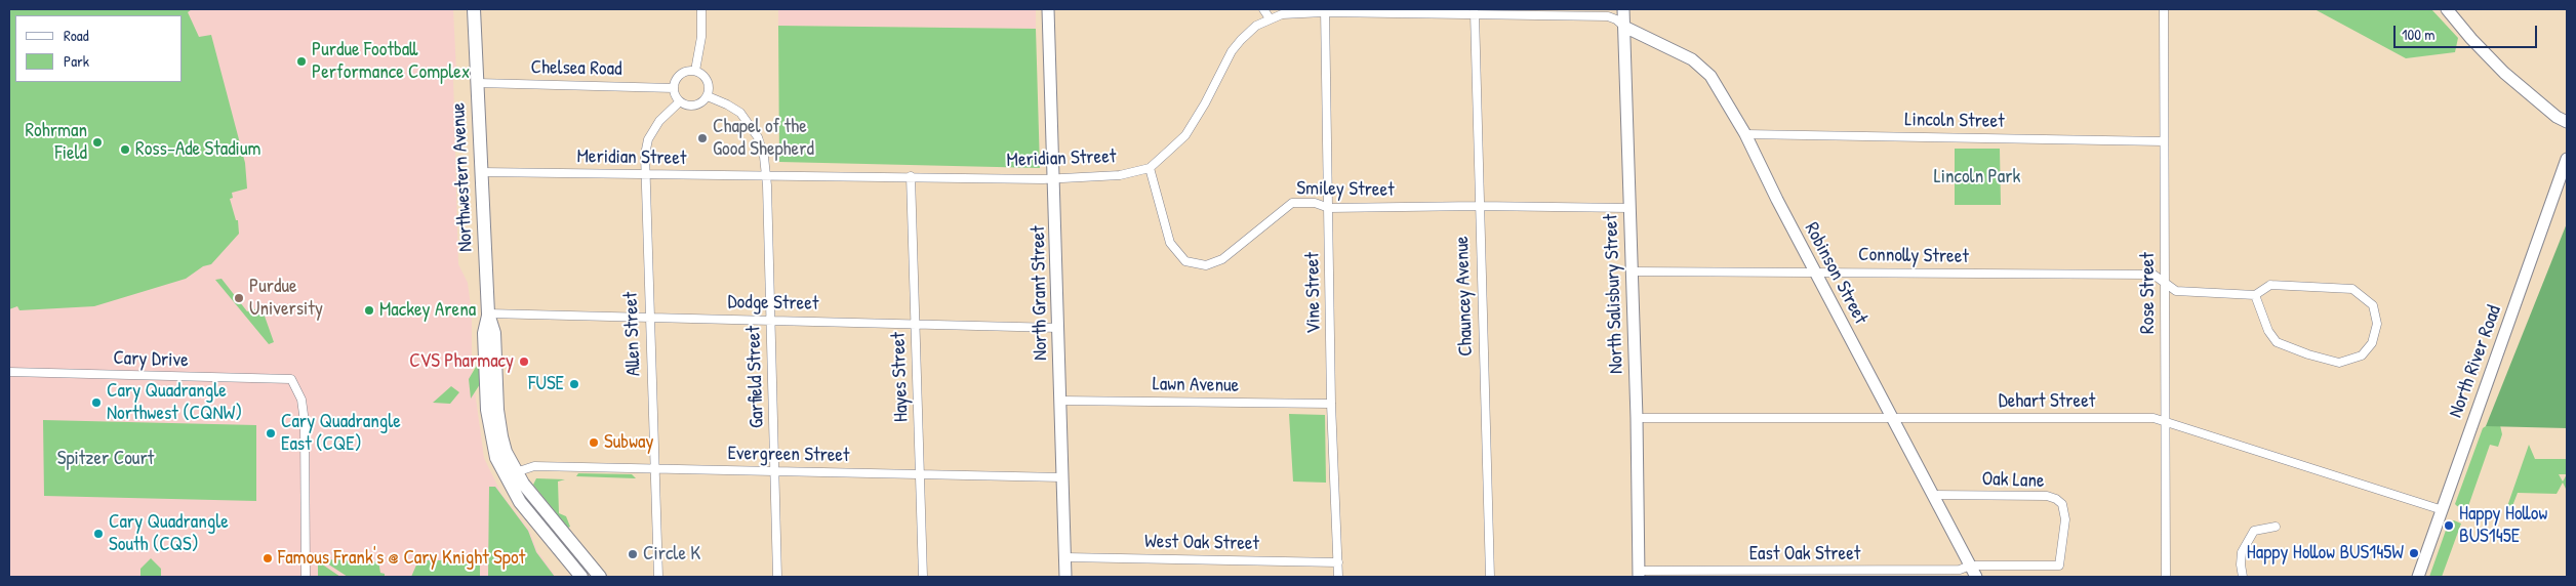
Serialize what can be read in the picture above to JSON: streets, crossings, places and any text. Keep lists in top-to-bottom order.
{
  "streets": {
    "main road": ["Northwestern Avenue"],
    "street": [
      "Chelsea Road",
      "Lincoln Street",
      "Meridian Street",
      "Smiley Street",
      "Connolly Street",
      "Robinson Street",
      "North Grant Street",
      "Vine Street",
      "Rose Street",
      "North Salisbury Street",
      "Chauncey Avenue",
      "Dodge Street",
      "Allen Street",
      "Cary Drive",
      "North River Road",
      "Garfield Street",
      "Hayes Street",
      "Lawn Avenue",
      "Dehart Street",
      "Evergreen Street",
      "Oak Lane",
      "West Oak Street",
      "East Oak Street"
    ]
  },
  "crossings": [
    ["Chelsea Road", "Northwestern Avenue"],
    ["Chelsea Road", "Allen Street"],
    ["Chelsea Road", "Garfield Street"],
    ["Lincoln Street", "Robinson Street"],
    ["Lincoln Street", "Rose Street"],
    ["Meridian Street", "Northwestern Avenue"],
    ["Meridian Street", "Smiley Street"],
    ["Meridian Street", "Robinson Street"],
    ["Meridian Street", "North Grant Street"],
    ["Meridian Street", "Vine Street"],
    ["Meridian Street", "North Salisbury Street"],
    ["Meridian Street", "Chauncey Avenue"],
    ["Meridian Street", "Allen Street"],
    ["Meridian Street", "Garfield Street"],
    ["Meridian Street", "Hayes Street"],
    ["Northwestern Avenue", "Dodge Street"],
    ["Northwestern Avenue", "Evergreen Street"],
    ["Smiley Street", "Vine Street"],
    ["Smiley Street", "North Salisbury Street"],
    ["Smiley Street", "Chauncey Avenue"],
    ["Connolly Street", "Robinson Street"],
    ["Connolly Street", "Rose Street"],
    ["Connolly Street", "North Salisbury Street"],
    ["Robinson Street", "North Salisbury Street"],
    ["Robinson Street", "Dehart Street"],
    ["Robinson Street", "Oak Lane"],
    ["Robinson Street", "East Oak Street"],
    ["North Grant Street", "Dodge Street"],
    ["North Grant Street", "Lawn Avenue"],
    ["North Grant Street", "Evergreen Street"],
    ["North Grant Street", "West Oak Street"],
    ["Vine Street", "Lawn Avenue"],
    ["Vine Street", "West Oak Street"],
    ["Rose Street", "Dehart Street"],
    ["North Salisbury Street", "Dehart Street"],
    ["North Salisbury Street", "East Oak Street"],
    ["Dodge Street", "Allen Street"],
    ["Dodge Street", "Garfield Street"],
    ["Dodge Street", "Hayes Street"],
    ["Allen Street", "Garfield Street"],
    ["Allen Street", "Evergreen Street"],
    ["North River Road", "Dehart Street"],
    ["Garfield Street", "Evergreen Street"],
    ["Hayes Street", "Evergreen Street"],
    ["Oak Lane", "East Oak Street"]
  ],
  "parks": ["Lincoln Park", "Spitzer Court"],
  "places": [
    "Purdue Football Performance Complex",
    "Chapel of the Good Shepherd",
    "Rohrman Field",
    "Ross–Ade Stadium",
    "Purdue University",
    "Mackey Arena",
    "CVS Pharmacy",
    "FUSE",
    "Cary Quadrangle Northwest (CQNW)",
    "Cary Quadrangle East (CQE)",
    "Subway",
    "Happy Hollow BUS145E",
    "Cary Quadrangle South (CQS)",
    "Happy Hollow BUS145W",
    "Circle K",
    "Famous Frank's @ Cary Knight Spot"
  ],
  "legend": ["Road", "Park"],
  "scale_bar": "100 m"
}
